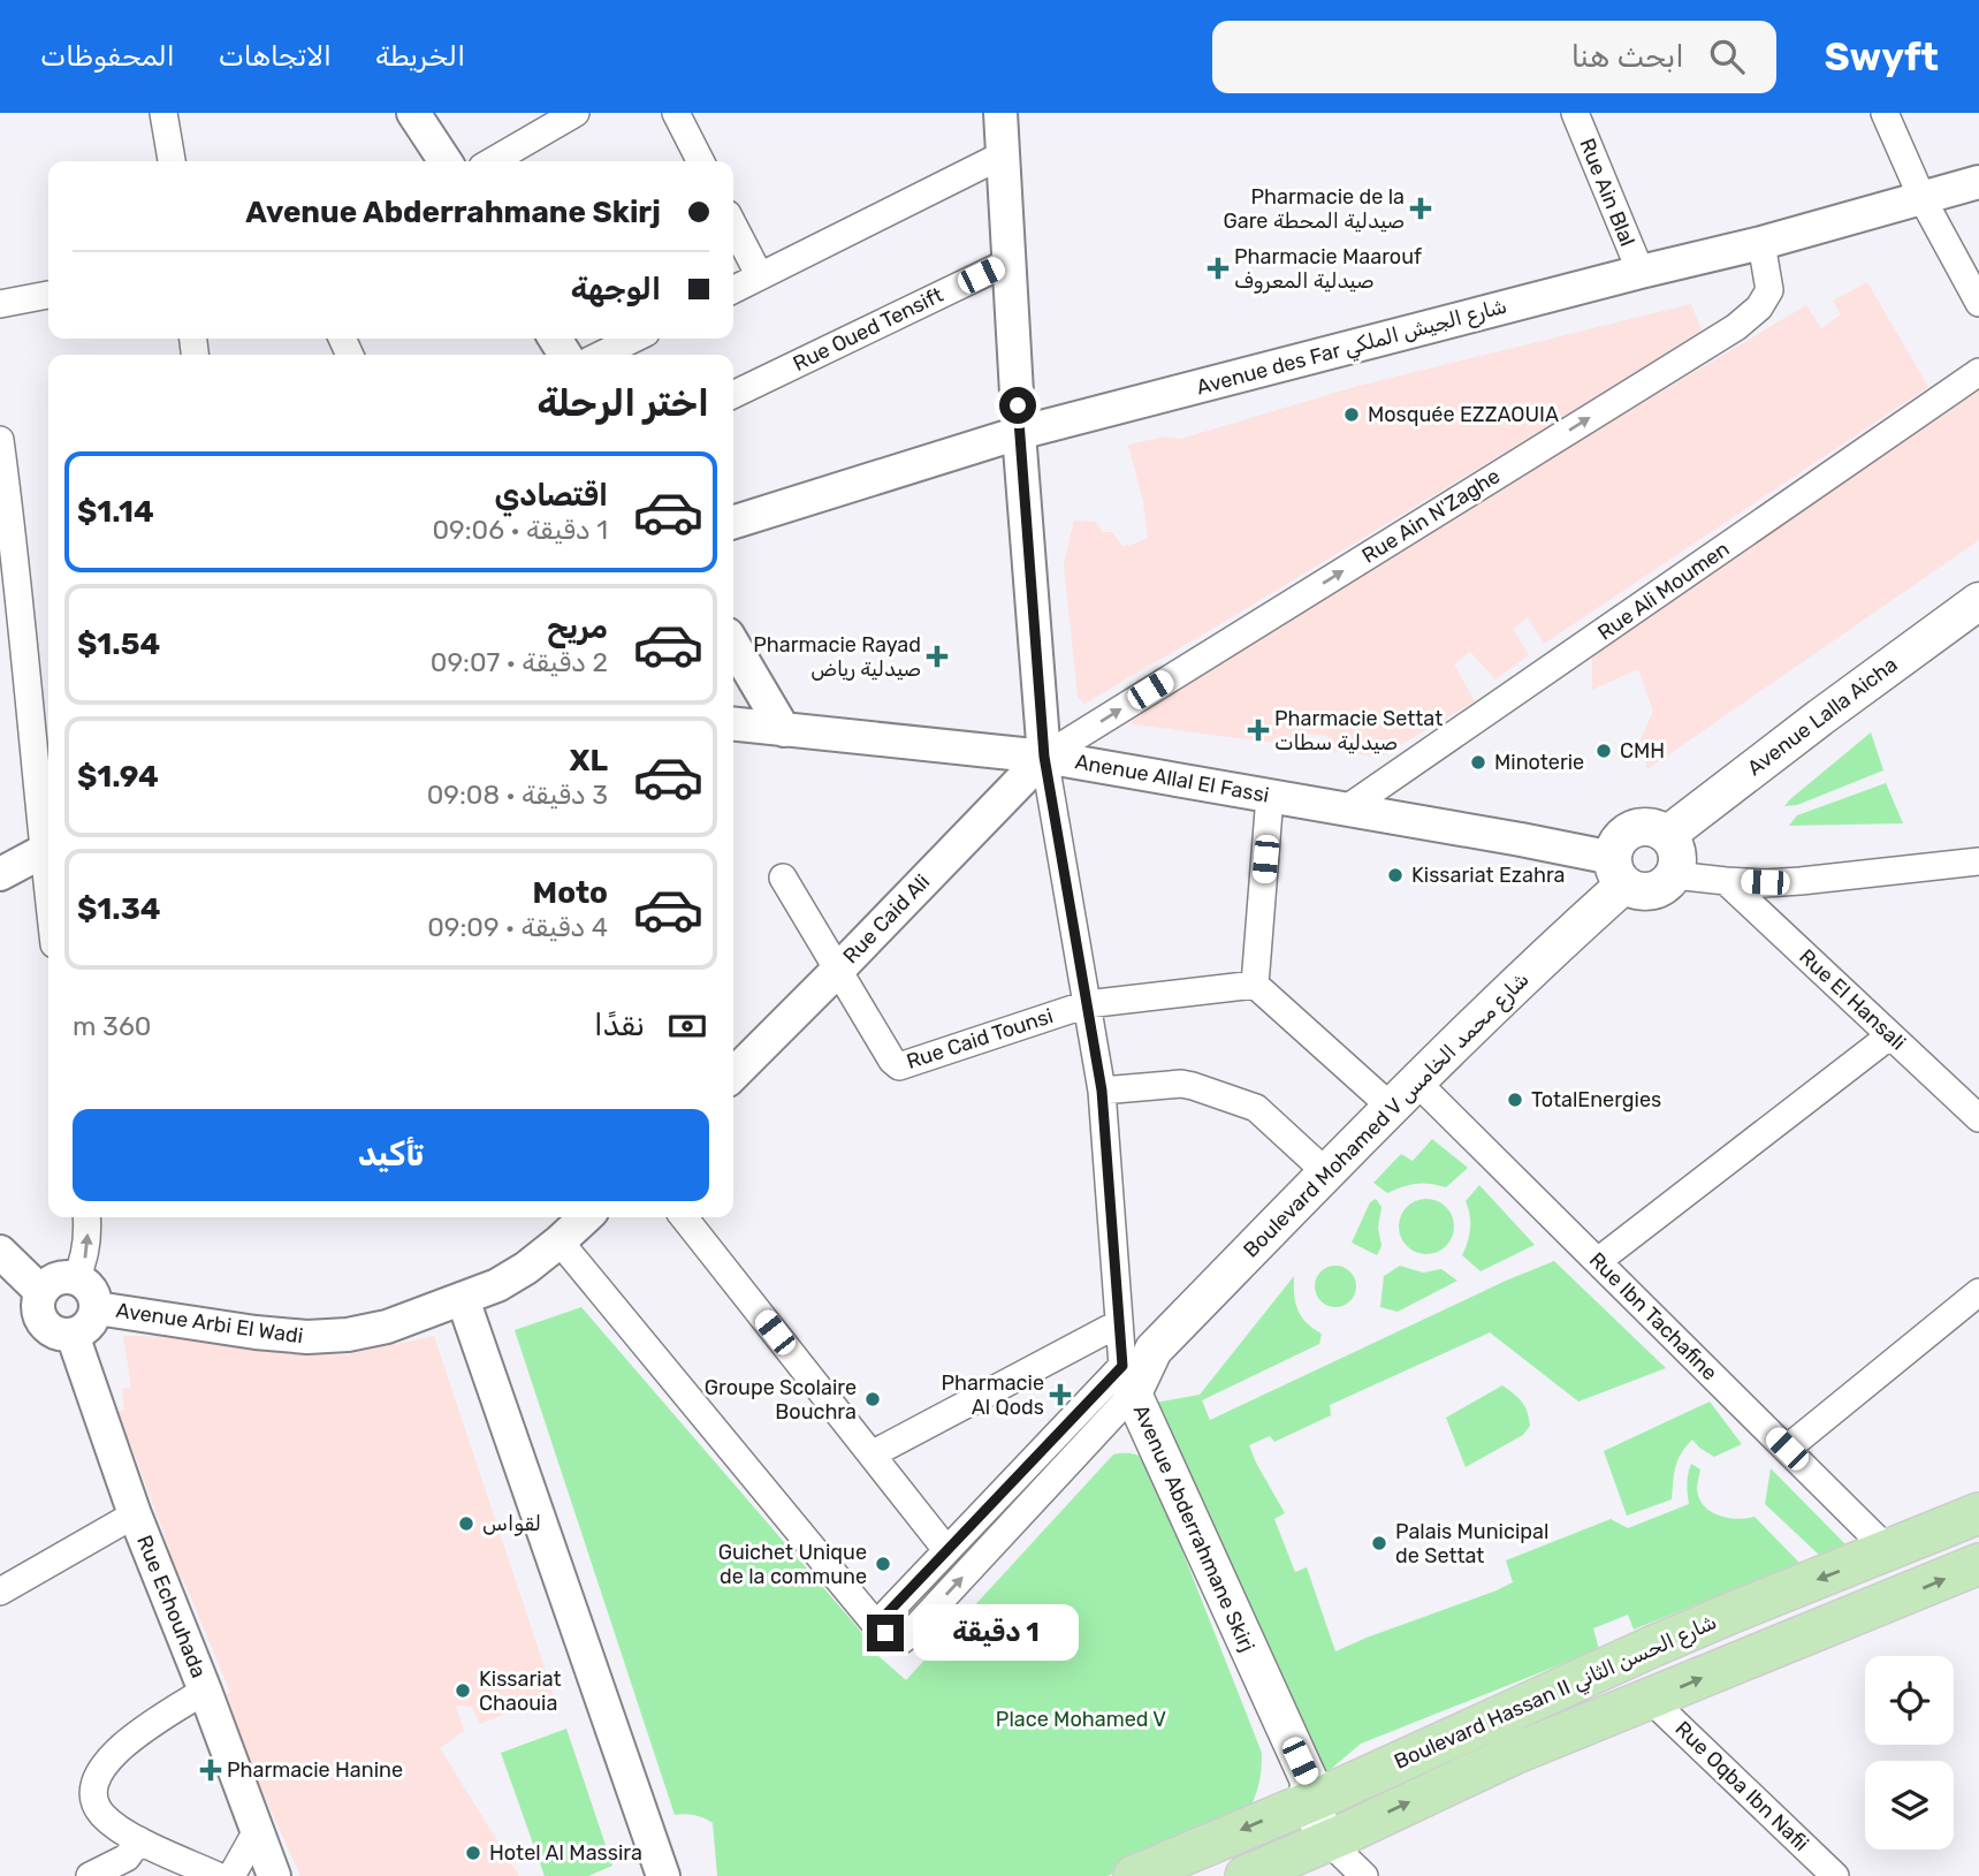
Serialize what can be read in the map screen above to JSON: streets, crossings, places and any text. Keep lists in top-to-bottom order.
{
  "streets": {
    "main road": [
      "Avenue Lalla Aicha",
      "Boulevard Mohamed V شارع محمد الخامس",
      "Avenue Abderrahmane Skirj",
      "Boulevard Hassan II شارع الحسن الثاني"
    ],
    "street": [
      "Rue Ain Blal",
      "Rue Oued Tensift",
      "Avenue des Far شارع الجيش الملكي",
      "Rue Ain N'Zaghe",
      "Rue Ali Moumen",
      "Anenue Allal El Fassi",
      "Rue Caid Ali",
      "Rue El Hansali",
      "Rue Caid Tounsi",
      "Rue Ibn Tachafine",
      "Avenue Arbi El Wadi",
      "Rue Echouhada",
      "Rue Oqba Ibn Nafii"
    ]
  },
  "crossings": [
    ["Rue Ain Blal", "Avenue des Far شارع الجيش الملكي"],
    ["Rue Oued Tensift", "Avenue Abderrahmane Skirj"],
    ["Avenue des Far شارع الجيش الملكي", "Rue Ain N'Zaghe"],
    ["Avenue des Far شارع الجيش الملكي", "Avenue Abderrahmane Skirj"],
    ["Rue Ain N'Zaghe", "Anenue Allal El Fassi"],
    ["Rue Ain N'Zaghe", "Rue Caid Ali"],
    ["Rue Ain N'Zaghe", "Avenue Abderrahmane Skirj"],
    ["Rue Ali Moumen", "Anenue Allal El Fassi"],
    ["Avenue Lalla Aicha", "Anenue Allal El Fassi"],
    ["Avenue Lalla Aicha", "Boulevard Mohamed V شارع محمد الخامس"],
    ["Anenue Allal El Fassi", "Rue Caid Ali"],
    ["Anenue Allal El Fassi", "Boulevard Mohamed V شارع محمد الخامس"],
    ["Anenue Allal El Fassi", "Avenue Abderrahmane Skirj"],
    ["Rue Caid Ali", "Rue Caid Tounsi"],
    ["Rue Caid Ali", "Avenue Abderrahmane Skirj"],
    ["Rue Caid Tounsi", "Avenue Abderrahmane Skirj"],
    ["Boulevard Mohamed V شارع محمد الخامس", "Rue Ibn Tachafine"],
    ["Boulevard Mohamed V شارع محمد الخامس", "Avenue Abderrahmane Skirj"],
    ["Rue Ibn Tachafine", "Boulevard Hassan II شارع الحسن الثاني"],
    ["Avenue Arbi El Wadi", "Rue Echouhada"],
    ["Avenue Abderrahmane Skirj", "Boulevard Hassan II شارع الحسن الثاني"],
    ["Boulevard Hassan II شارع الحسن الثاني", "Rue Oqba Ibn Nafii"]
  ],
  "one_way": ["Rue Ain N'Zaghe"],
  "parks": ["Place Mohamed V"],
  "places": {
    "health": [
      "Pharmacie de la Gare صيدلية المحطة",
      "Pharmacie Maarouf صيدلية المعروف",
      "Pharmacie Rayad صيدلية رياض",
      "Pharmacie Settat صيدلية سطات",
      "Pharmacie Al Qods",
      "Pharmacie Hanine"
    ],
    "other": [
      "Mosquée EZZAOUIA",
      "CMH",
      "Minoterie",
      "Kissariat Ezahra",
      "TotalEnergies",
      "Groupe Scolaire Bouchra",
      "لقواس",
      "Palais Municipal de Settat",
      "Guichet Unique de la commune",
      "Kissariat Chaouia",
      "Hotel Al Massira"
    ]
  },
  "page": {
    "header": "Swyft",
    "search": "ابحث هنا",
    "nav": ["الخريطة", "الاتجاهات", "المحفوظات"],
    "banner": ["Avenue Abderrahmane Skirj", "الوجهة"],
    "heading": "اختر الرحلة",
    "list": [
      {
        "name": "اقتصادي",
        "note": "1 دقيقة · 09:06",
        "value": "$1.14"
      },
      {
        "name": "مريح",
        "note": "2 دقيقة · 09:07",
        "value": "$1.54"
      },
      {
        "name": "XL",
        "note": "3 دقيقة · 09:08",
        "value": "$1.94"
      },
      {
        "name": "Moto",
        "note": "4 دقيقة · 09:09",
        "value": "$1.34"
      }
    ],
    "pay": ["نقدًا", "360 m"],
    "buttons": "تأكيد",
    "bubble": "1 دقيقة"
  }
}
